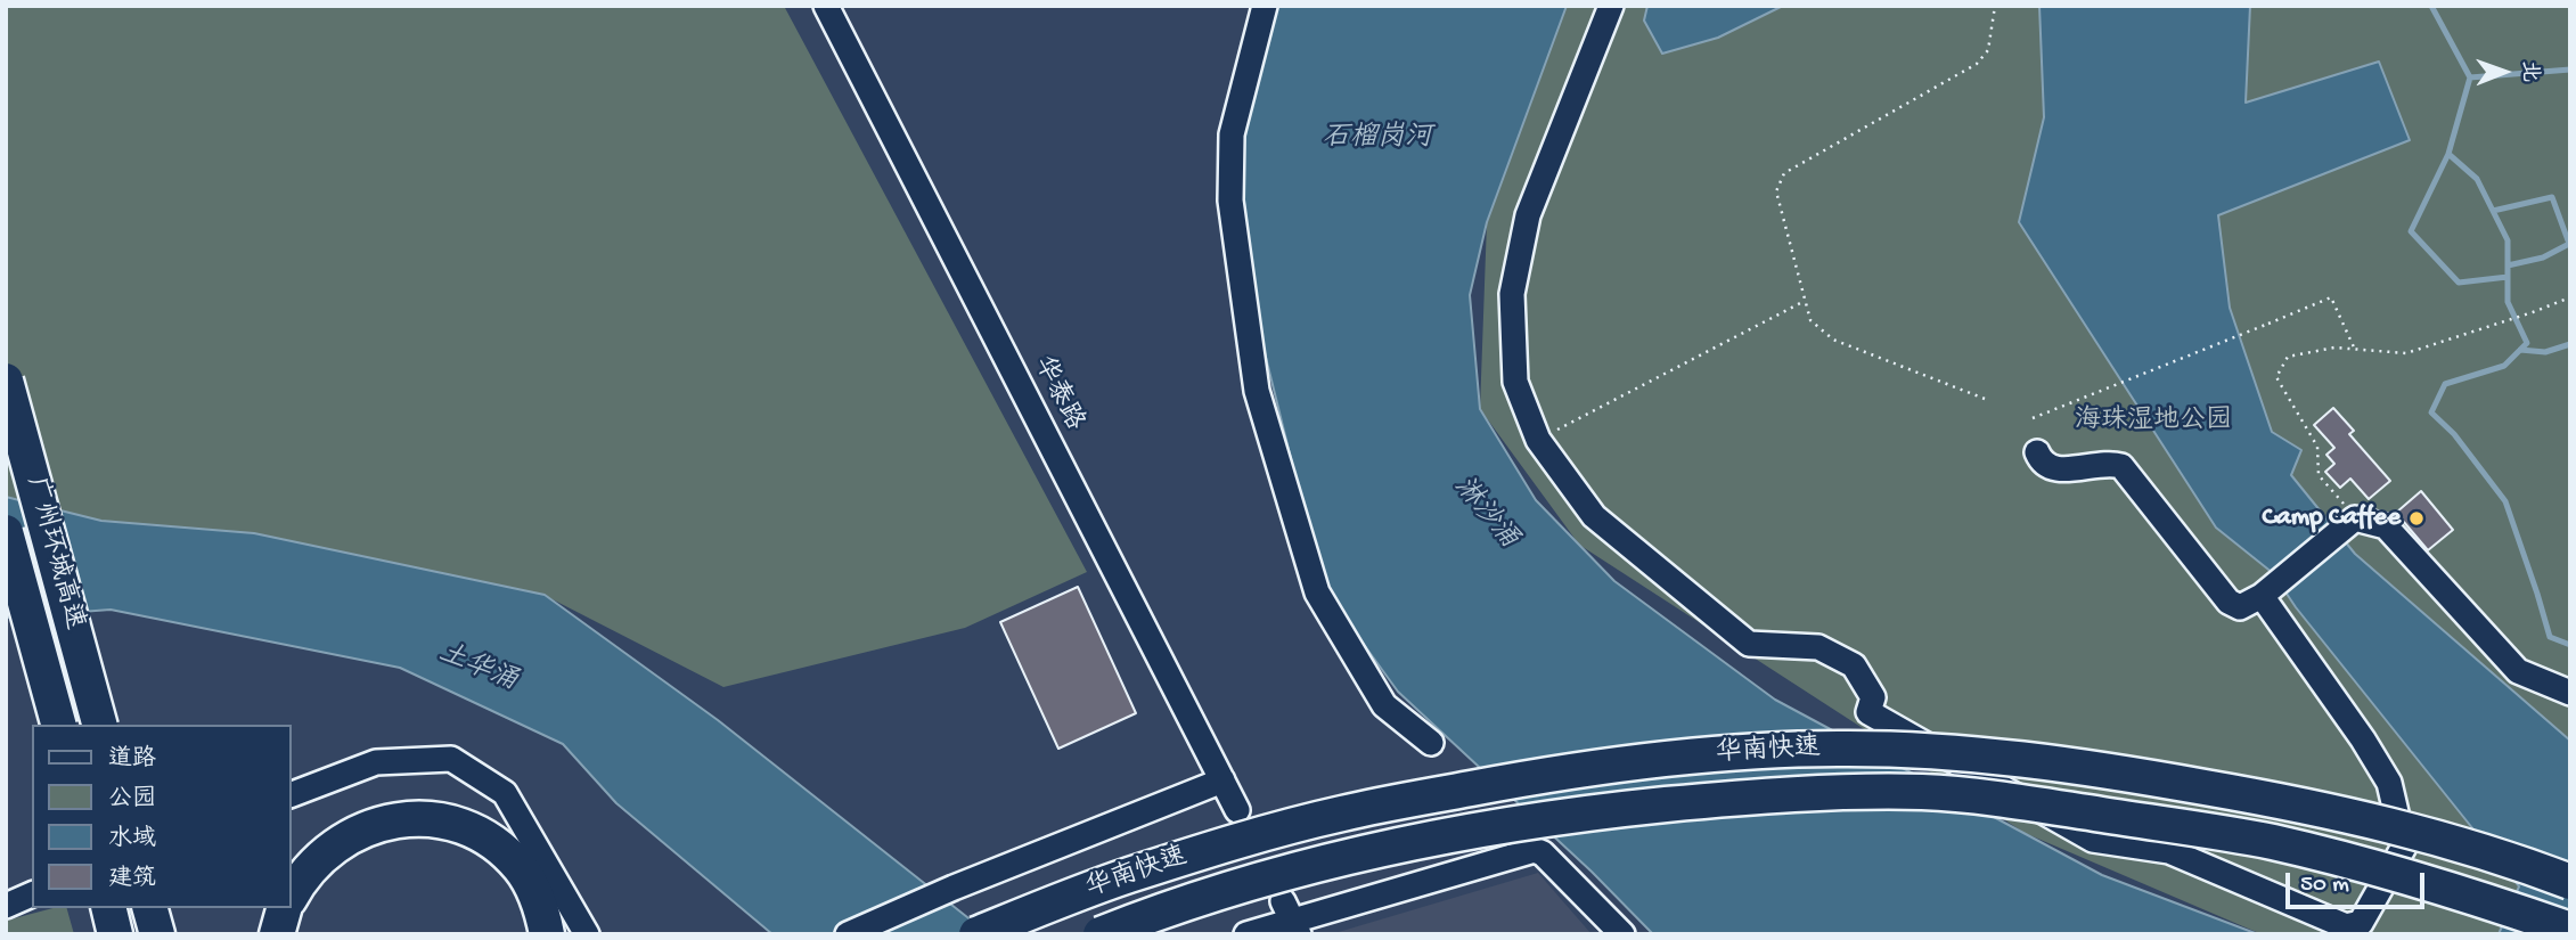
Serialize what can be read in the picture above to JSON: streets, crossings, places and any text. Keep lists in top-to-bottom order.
{
  "streets": {
    "highway": ["广州环城高速", "华南快速"],
    "street": ["华泰路"]
  },
  "water": ["石榴岗河", "淋沙涌", "土华涌"],
  "parks": ["海珠湿地公园"],
  "places": ["Camp Caffee"],
  "legend": [
    "道路",
    "公园",
    "水域",
    "建筑"
  ],
  "scale_bar": "50 m",
  "north": "right"
}
